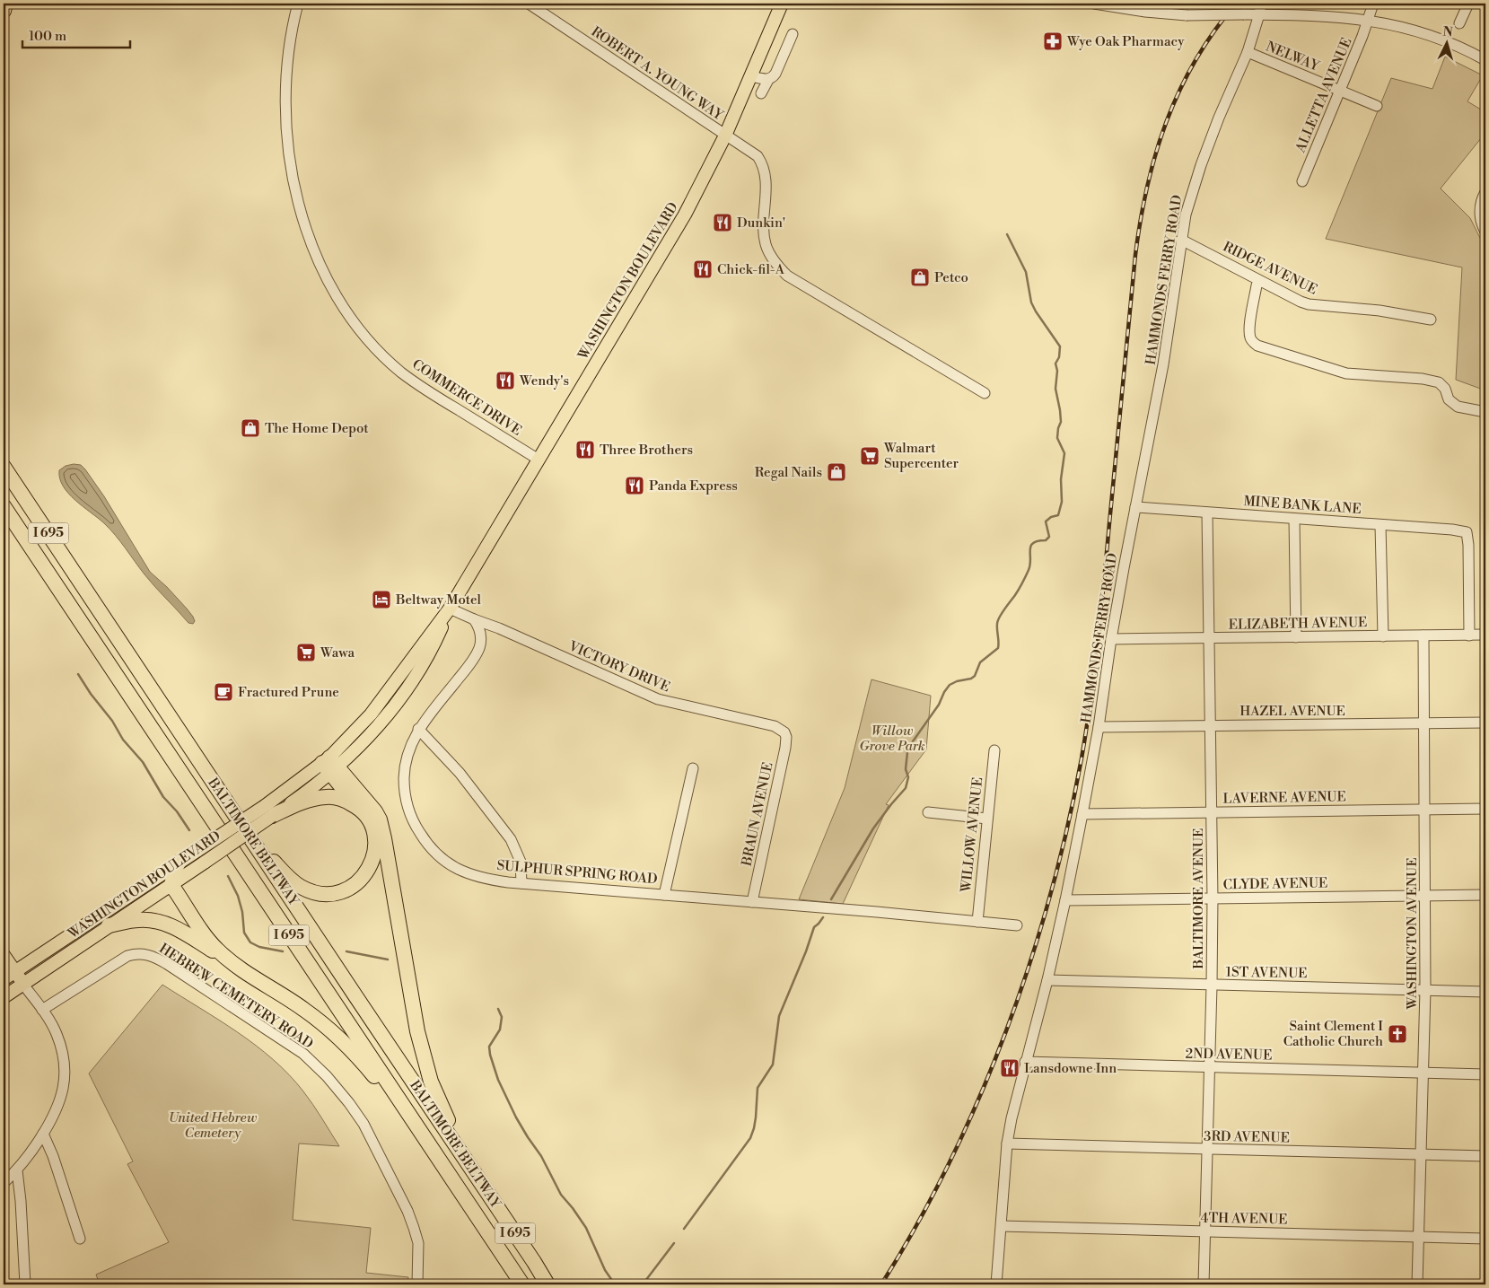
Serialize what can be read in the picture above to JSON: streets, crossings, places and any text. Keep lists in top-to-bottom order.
{
  "streets": {
    "highway": ["I 695", "BALTIMORE BELTWAY"],
    "main road": ["WASHINGTON BOULEVARD"],
    "street": [
      "NELWAY",
      "ROBERT A. YOUNG WAY",
      "ALLETTA AVENUE",
      "RIDGE AVENUE",
      "HAMMONDS FERRY ROAD",
      "COMMERCE DRIVE",
      "MINE BANK LANE",
      "ELIZABETH AVENUE",
      "VICTORY DRIVE",
      "HAZEL AVENUE",
      "LAVERNE AVENUE",
      "BRAUN AVENUE",
      "WILLOW AVENUE",
      "SULPHUR SPRING ROAD",
      "CLYDE AVENUE",
      "BALTIMORE AVENUE",
      "WASHINGTON AVENUE",
      "1ST AVENUE",
      "HEBREW CEMETERY ROAD",
      "2ND AVENUE",
      "3RD AVENUE",
      "4TH AVENUE"
    ]
  },
  "crossings": [
    ["NELWAY", "ALLETTA AVENUE"],
    ["NELWAY", "HAMMONDS FERRY ROAD"],
    ["ROBERT A. YOUNG WAY", "WASHINGTON BOULEVARD"],
    ["RIDGE AVENUE", "HAMMONDS FERRY ROAD"],
    ["HAMMONDS FERRY ROAD", "MINE BANK LANE"],
    ["HAMMONDS FERRY ROAD", "ELIZABETH AVENUE"],
    ["HAMMONDS FERRY ROAD", "HAZEL AVENUE"],
    ["HAMMONDS FERRY ROAD", "LAVERNE AVENUE"],
    ["HAMMONDS FERRY ROAD", "CLYDE AVENUE"],
    ["HAMMONDS FERRY ROAD", "1ST AVENUE"],
    ["HAMMONDS FERRY ROAD", "2ND AVENUE"],
    ["HAMMONDS FERRY ROAD", "3RD AVENUE"],
    ["HAMMONDS FERRY ROAD", "4TH AVENUE"],
    ["WASHINGTON BOULEVARD", "COMMERCE DRIVE"],
    ["MINE BANK LANE", "ELIZABETH AVENUE"],
    ["MINE BANK LANE", "BALTIMORE AVENUE"],
    ["ELIZABETH AVENUE", "BALTIMORE AVENUE"],
    ["ELIZABETH AVENUE", "WASHINGTON AVENUE"],
    ["VICTORY DRIVE", "BRAUN AVENUE"],
    ["VICTORY DRIVE", "SULPHUR SPRING ROAD"],
    ["HAZEL AVENUE", "BALTIMORE AVENUE"],
    ["HAZEL AVENUE", "WASHINGTON AVENUE"],
    ["LAVERNE AVENUE", "BALTIMORE AVENUE"],
    ["LAVERNE AVENUE", "WASHINGTON AVENUE"],
    ["BRAUN AVENUE", "SULPHUR SPRING ROAD"],
    ["WILLOW AVENUE", "SULPHUR SPRING ROAD"],
    ["CLYDE AVENUE", "BALTIMORE AVENUE"],
    ["CLYDE AVENUE", "WASHINGTON AVENUE"],
    ["BALTIMORE AVENUE", "1ST AVENUE"],
    ["BALTIMORE AVENUE", "2ND AVENUE"],
    ["BALTIMORE AVENUE", "3RD AVENUE"],
    ["BALTIMORE AVENUE", "4TH AVENUE"],
    ["WASHINGTON AVENUE", "1ST AVENUE"],
    ["WASHINGTON AVENUE", "2ND AVENUE"],
    ["WASHINGTON AVENUE", "3RD AVENUE"],
    ["WASHINGTON AVENUE", "4TH AVENUE"]
  ],
  "parks": ["Willow Grove Park", "United Hebrew Cemetery"],
  "places": {
    "pharmacy": ["Wye Oak Pharmacy"],
    "restaurant": [
      "Dunkin'",
      "Chick-fil-A",
      "Wendy's",
      "Three Brothers",
      "Panda Express",
      "Lansdowne Inn"
    ],
    "shop": ["Petco", "The Home Depot", "Regal Nails"],
    "supermarket": ["Walmart Supercenter", "Wawa"],
    "hotel": ["Beltway Motel"],
    "cafe": ["Fractured Prune"],
    "church": ["Saint Clement I Catholic Church"]
  },
  "scale_bar": "100 m",
  "north": "top"
}
